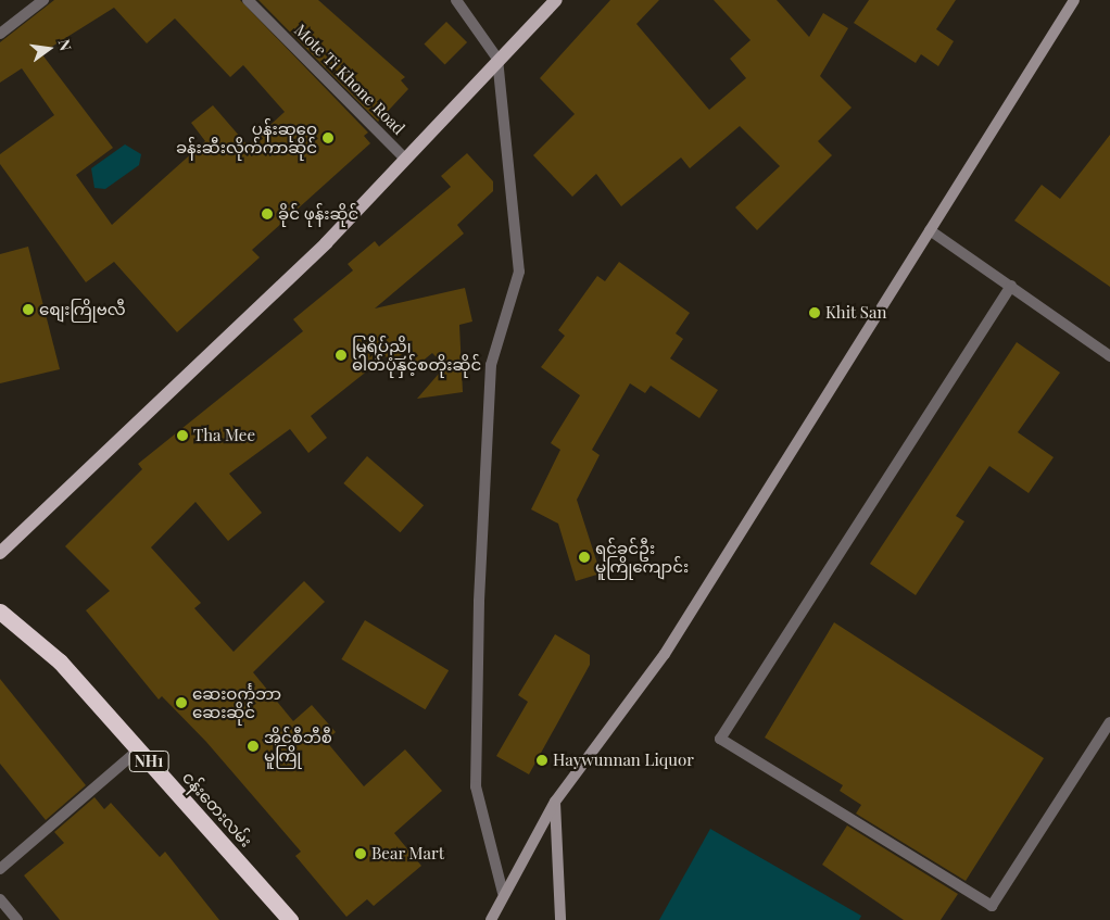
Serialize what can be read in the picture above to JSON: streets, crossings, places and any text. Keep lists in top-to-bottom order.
{
  "streets": {
    "highway": ["NH1", "ငန်းတေးလမ်း"],
    "street": ["Mote Ti Khone Road"]
  },
  "places": [
    "ပန်းဆုဝေ ခန်းဆီးလိုက်ကာဆိုင်",
    "ခိုင် ဖုန်းဆိုင်",
    "စျေးကြိုဗလီ",
    "Khit San",
    "မြရိပ်ညို ဓါတ်ပုံနှင့်စတိုးဆိုင်",
    "Tha Mee",
    "ရင်ခွင်ဦး မူကြိုကျောင်း",
    "ဆေးဝင်္ကဘာ ဆေးဆိုင်",
    "အိုင်စီဘီစီ မူကြို",
    "Haywunnan Liquor",
    "Bear Mart"
  ],
  "north": "right"
}
